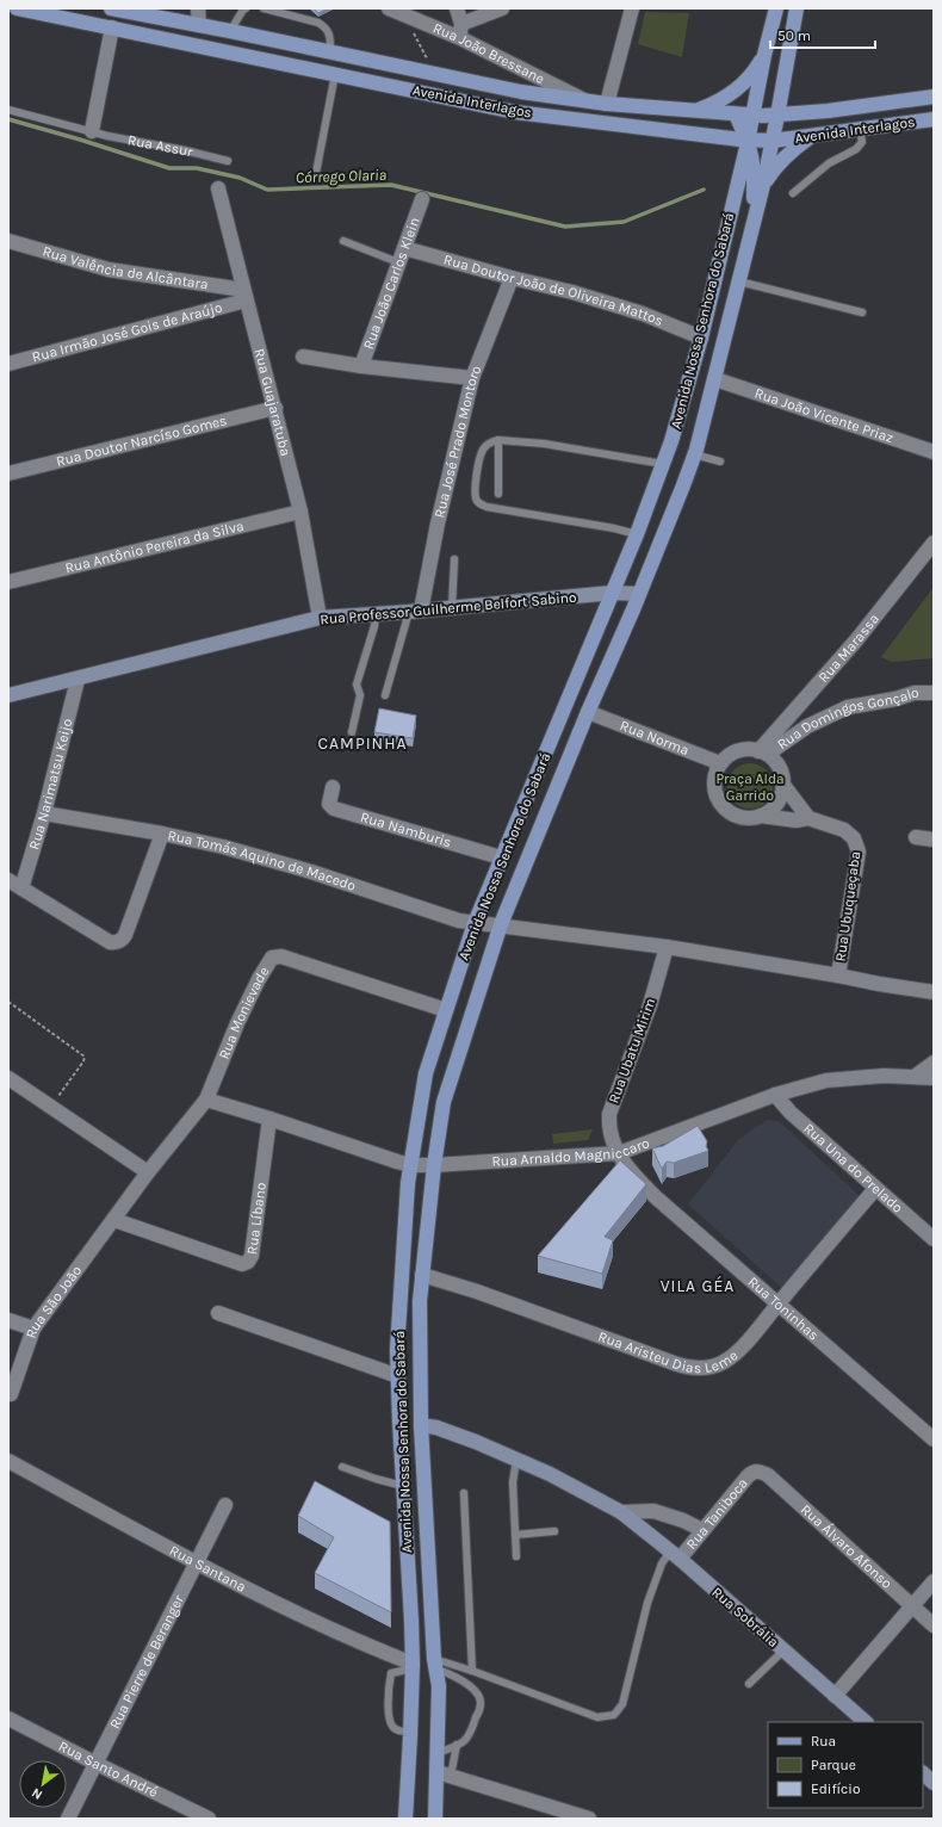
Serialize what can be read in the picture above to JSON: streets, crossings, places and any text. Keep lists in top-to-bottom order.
{
  "streets": {
    "main road": ["Avenida Interlagos", "Avenida Nossa Senhora do Sabará"],
    "street": [
      "Rua João Bressane",
      "Rua Valência de Alcântara",
      "Rua João Carlos Klein",
      "Rua Doutor João de Oliveira Mattos",
      "Rua Irmão José Gois de Araújo",
      "Rua Guajaratuba",
      "Rua João Vicente Priaz",
      "Rua Doutor Narcíso Gomes",
      "Rua José Prado Montoro",
      "Rua Antônio Pereira da Silva",
      "Rua Professor Guilherme Belfort Sabino",
      "Rua Marassa",
      "Rua Domingos Gonçalo",
      "Rua Norma",
      "Rua Narimatsu Keijo",
      "Rua Namburis",
      "Rua Tomás Aquino de Macedo",
      "Rua Ubuqueçaba",
      "Rua Monievade",
      "Rua Ubatu Mirim",
      "Rua Arnaldo Magniccaro",
      "Rua Una do Prelado",
      "Rua Líbano",
      "Rua São João",
      "Rua Toninhas",
      "Rua Aristeu Dias Leme",
      "Rua Taniboca",
      "Rua Álvaro Afonso",
      "Rua Santana",
      "Rua Sobrália",
      "Rua Pierre de Beranger",
      "Rua Santo André"
    ],
    "lane": ["Rua Assur"]
  },
  "crossings": [
    ["Rua João Bressane", "Avenida Interlagos"],
    ["Avenida Interlagos", "Avenida Nossa Senhora do Sabará"],
    ["Rua Valência de Alcântara", "Rua Irmão José Gois de Araújo"],
    ["Rua Valência de Alcântara", "Rua Guajaratuba"],
    ["Rua João Carlos Klein", "Rua Doutor João de Oliveira Mattos"],
    ["Rua Doutor João de Oliveira Mattos", "Avenida Nossa Senhora do Sabará"],
    ["Rua Doutor João de Oliveira Mattos", "Rua José Prado Montoro"],
    ["Avenida Nossa Senhora do Sabará", "Rua João Vicente Priaz"],
    ["Avenida Nossa Senhora do Sabará", "Rua Professor Guilherme Belfort Sabino"],
    ["Avenida Nossa Senhora do Sabará", "Rua Norma"],
    ["Avenida Nossa Senhora do Sabará", "Rua Namburis"],
    ["Avenida Nossa Senhora do Sabará", "Rua Tomás Aquino de Macedo"],
    ["Avenida Nossa Senhora do Sabará", "Rua Monievade"],
    ["Avenida Nossa Senhora do Sabará", "Rua Arnaldo Magniccaro"],
    ["Avenida Nossa Senhora do Sabará", "Rua Aristeu Dias Leme"],
    ["Avenida Nossa Senhora do Sabará", "Rua Santana"],
    ["Avenida Nossa Senhora do Sabará", "Rua Sobrália"],
    ["Rua Irmão José Gois de Araújo", "Rua Guajaratuba"],
    ["Rua Guajaratuba", "Rua Doutor Narcíso Gomes"],
    ["Rua Guajaratuba", "Rua Antônio Pereira da Silva"],
    ["Rua Guajaratuba", "Rua Professor Guilherme Belfort Sabino"],
    ["Rua José Prado Montoro", "Rua Professor Guilherme Belfort Sabino"],
    ["Rua Professor Guilherme Belfort Sabino", "Rua Narimatsu Keijo"],
    ["Rua Marassa", "Rua Domingos Gonçalo"],
    ["Rua Marassa", "Rua Norma"],
    ["Rua Domingos Gonçalo", "Rua Norma"],
    ["Rua Narimatsu Keijo", "Rua Tomás Aquino de Macedo"],
    ["Rua Tomás Aquino de Macedo", "Rua Ubuqueçaba"],
    ["Rua Tomás Aquino de Macedo", "Rua Ubatu Mirim"],
    ["Rua Monievade", "Rua Arnaldo Magniccaro"],
    ["Rua Monievade", "Rua Líbano"],
    ["Rua Monievade", "Rua São João"],
    ["Rua Ubatu Mirim", "Rua Arnaldo Magniccaro"],
    ["Rua Ubatu Mirim", "Rua Toninhas"],
    ["Rua Arnaldo Magniccaro", "Rua Una do Prelado"],
    ["Rua Arnaldo Magniccaro", "Rua Líbano"],
    ["Rua Arnaldo Magniccaro", "Rua Toninhas"],
    ["Rua Una do Prelado", "Rua Aristeu Dias Leme"],
    ["Rua Líbano", "Rua São João"],
    ["Rua Toninhas", "Rua Aristeu Dias Leme"],
    ["Rua Taniboca", "Rua Álvaro Afonso"],
    ["Rua Taniboca", "Rua Sobrália"],
    ["Rua Santana", "Rua Pierre de Beranger"],
    ["Rua Pierre de Beranger", "Rua Santo André"]
  ],
  "districts": ["CAMPINHA", "VILA GÉA"],
  "water": ["Córrego Olaria"],
  "parks": ["Praça Alda Garrido"],
  "legend": ["Rua", "Parque", "Edifício"],
  "scale_bar": "50 m",
  "north": "bottom left"
}
